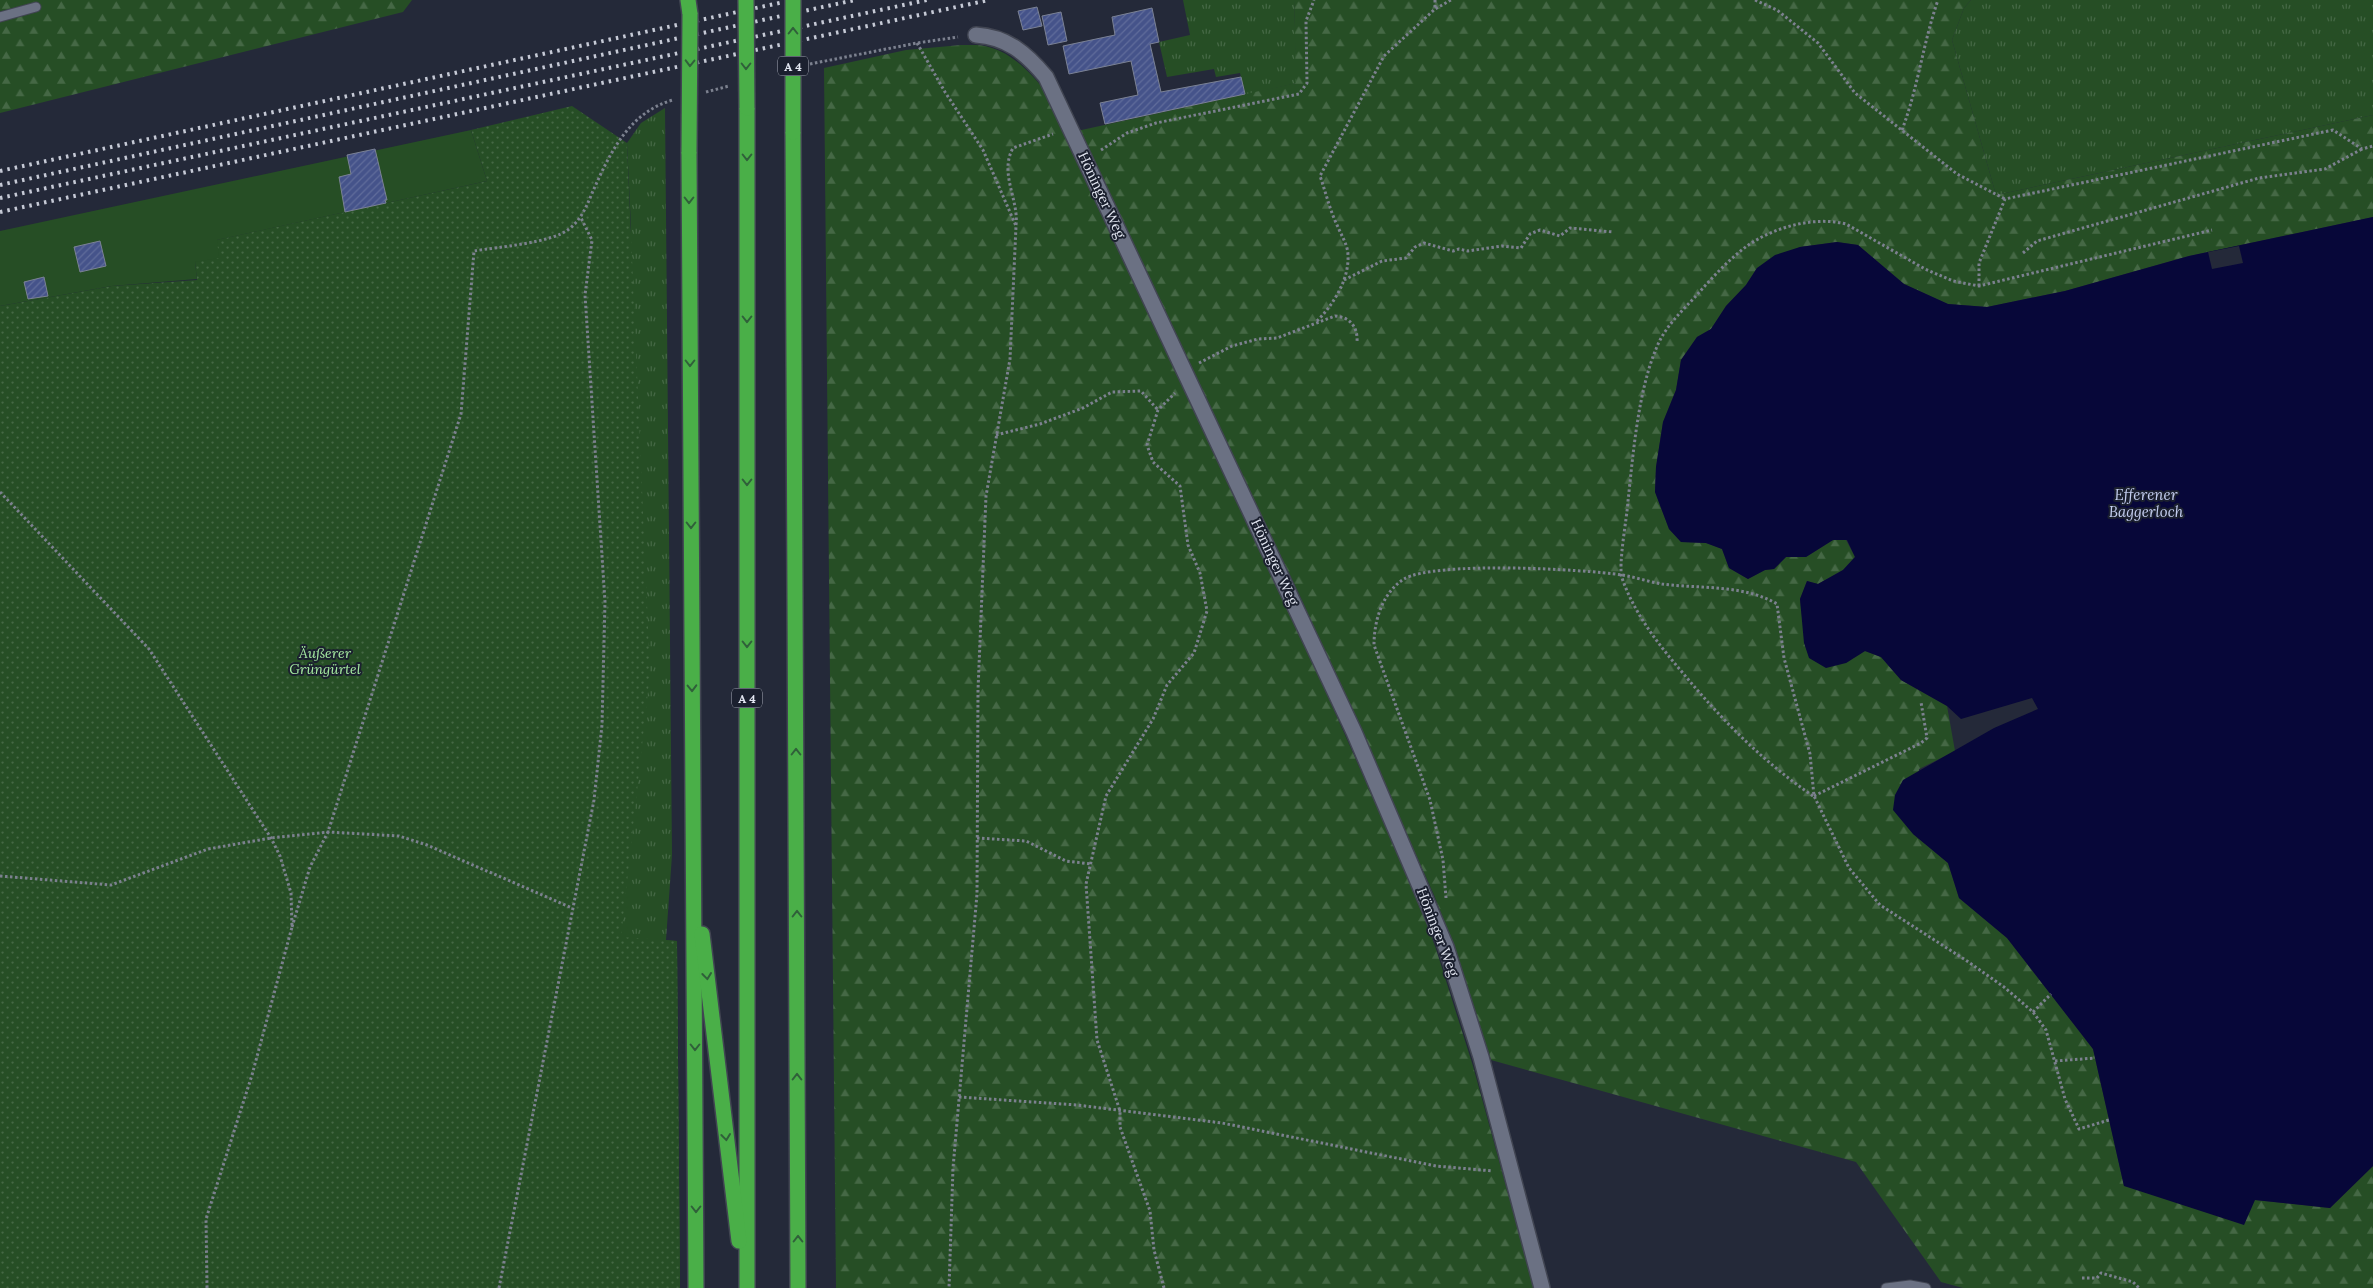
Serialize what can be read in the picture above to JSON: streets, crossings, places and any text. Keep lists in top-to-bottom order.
{
  "streets": {
    "highway": ["A 4"],
    "street": ["Höninger Weg"]
  },
  "water": ["Efferener Baggerloch"],
  "parks": ["Äußerer Grüngürtel"]
}
